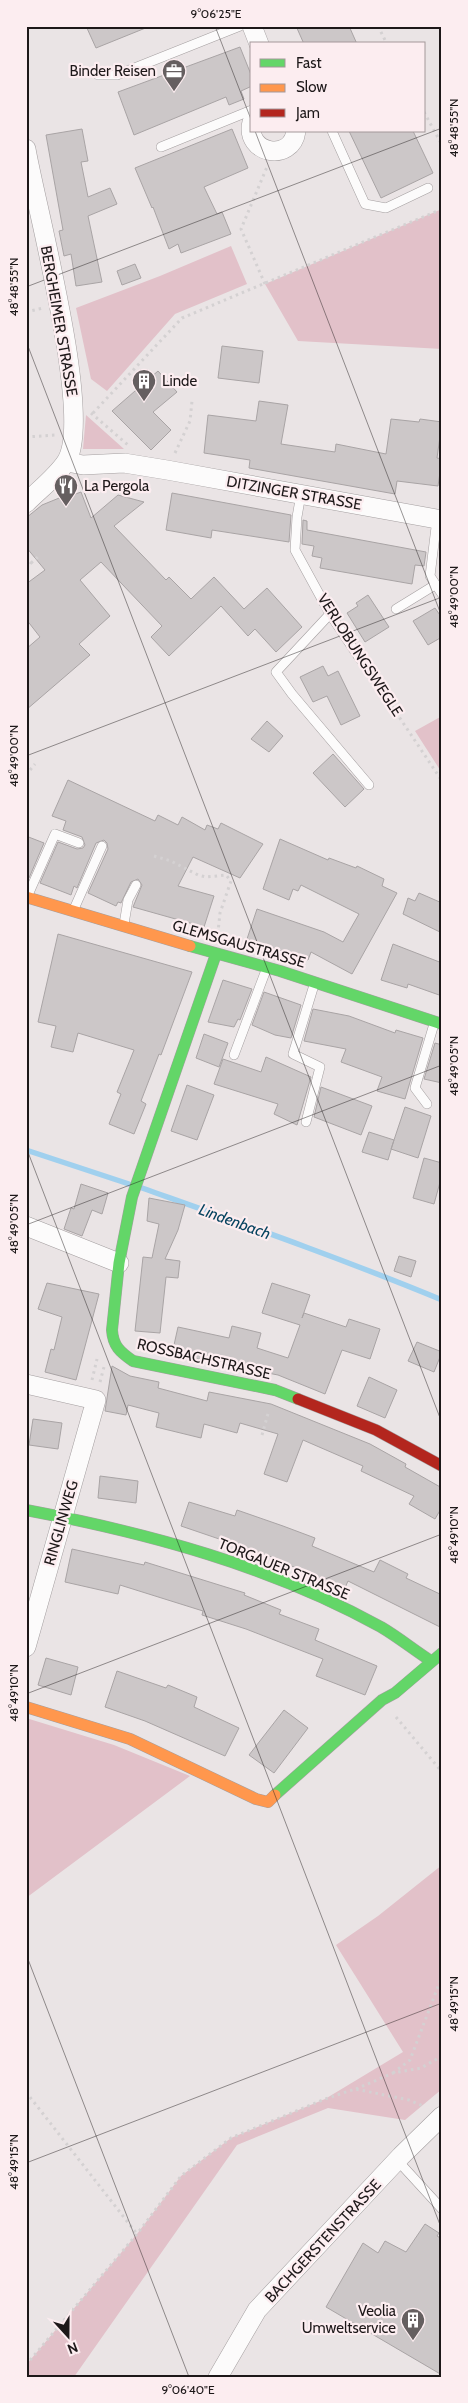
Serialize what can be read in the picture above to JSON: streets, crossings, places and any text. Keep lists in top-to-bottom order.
{
  "streets": {
    "street": [
      "BERGHEIMER STRASSE",
      "DITZINGER STRASSE",
      "GLEMSGAUSTRASSE",
      "ROSSBACHSTRASSE",
      "RINGLINWEG",
      "TORGAUER STRASSE",
      "BACHGERSTENSTRASSE"
    ],
    "lane": ["VERLOBUNGSWEGLE"]
  },
  "crossings": [
    ["DITZINGER STRASSE", "VERLOBUNGSWEGLE"],
    ["RINGLINWEG", "TORGAUER STRASSE"]
  ],
  "water": ["Lindenbach"],
  "places": {
    "office": ["Binder Reisen"],
    "building": ["Linde", "Veolia Umweltservice"],
    "restaurant": ["La Pergola"]
  },
  "legend": ["Fast", "Slow", "Jam"],
  "north": "bottom",
  "coordinates": [
    "9°06'25\"E",
    "48°48'55\"N",
    "48°49'00\"N",
    "48°49'05\"N",
    "48°49'10\"N",
    "48°49'15\"N",
    "9°06'40\"E"
  ]
}
